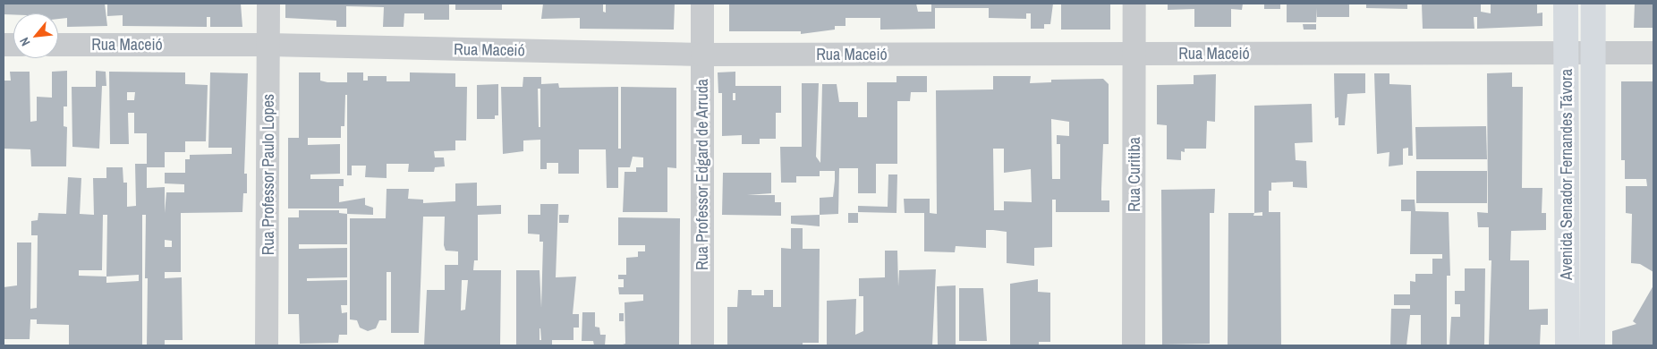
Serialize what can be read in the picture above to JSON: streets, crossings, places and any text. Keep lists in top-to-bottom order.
{
  "streets": {
    "main road": ["Avenida Senador Fernandes Távora"],
    "street": [
      "Rua Maceió",
      "Rua Professor Paulo Lopes",
      "Rua Professor Edgard de Arruda",
      "Rua Curitiba"
    ]
  },
  "crossings": [
    ["Rua Maceió", "Rua Professor Paulo Lopes"],
    ["Rua Maceió", "Rua Professor Edgard de Arruda"],
    ["Rua Maceió", "Rua Curitiba"],
    ["Rua Maceió", "Avenida Senador Fernandes Távora"]
  ],
  "north": "bottom left"
}
